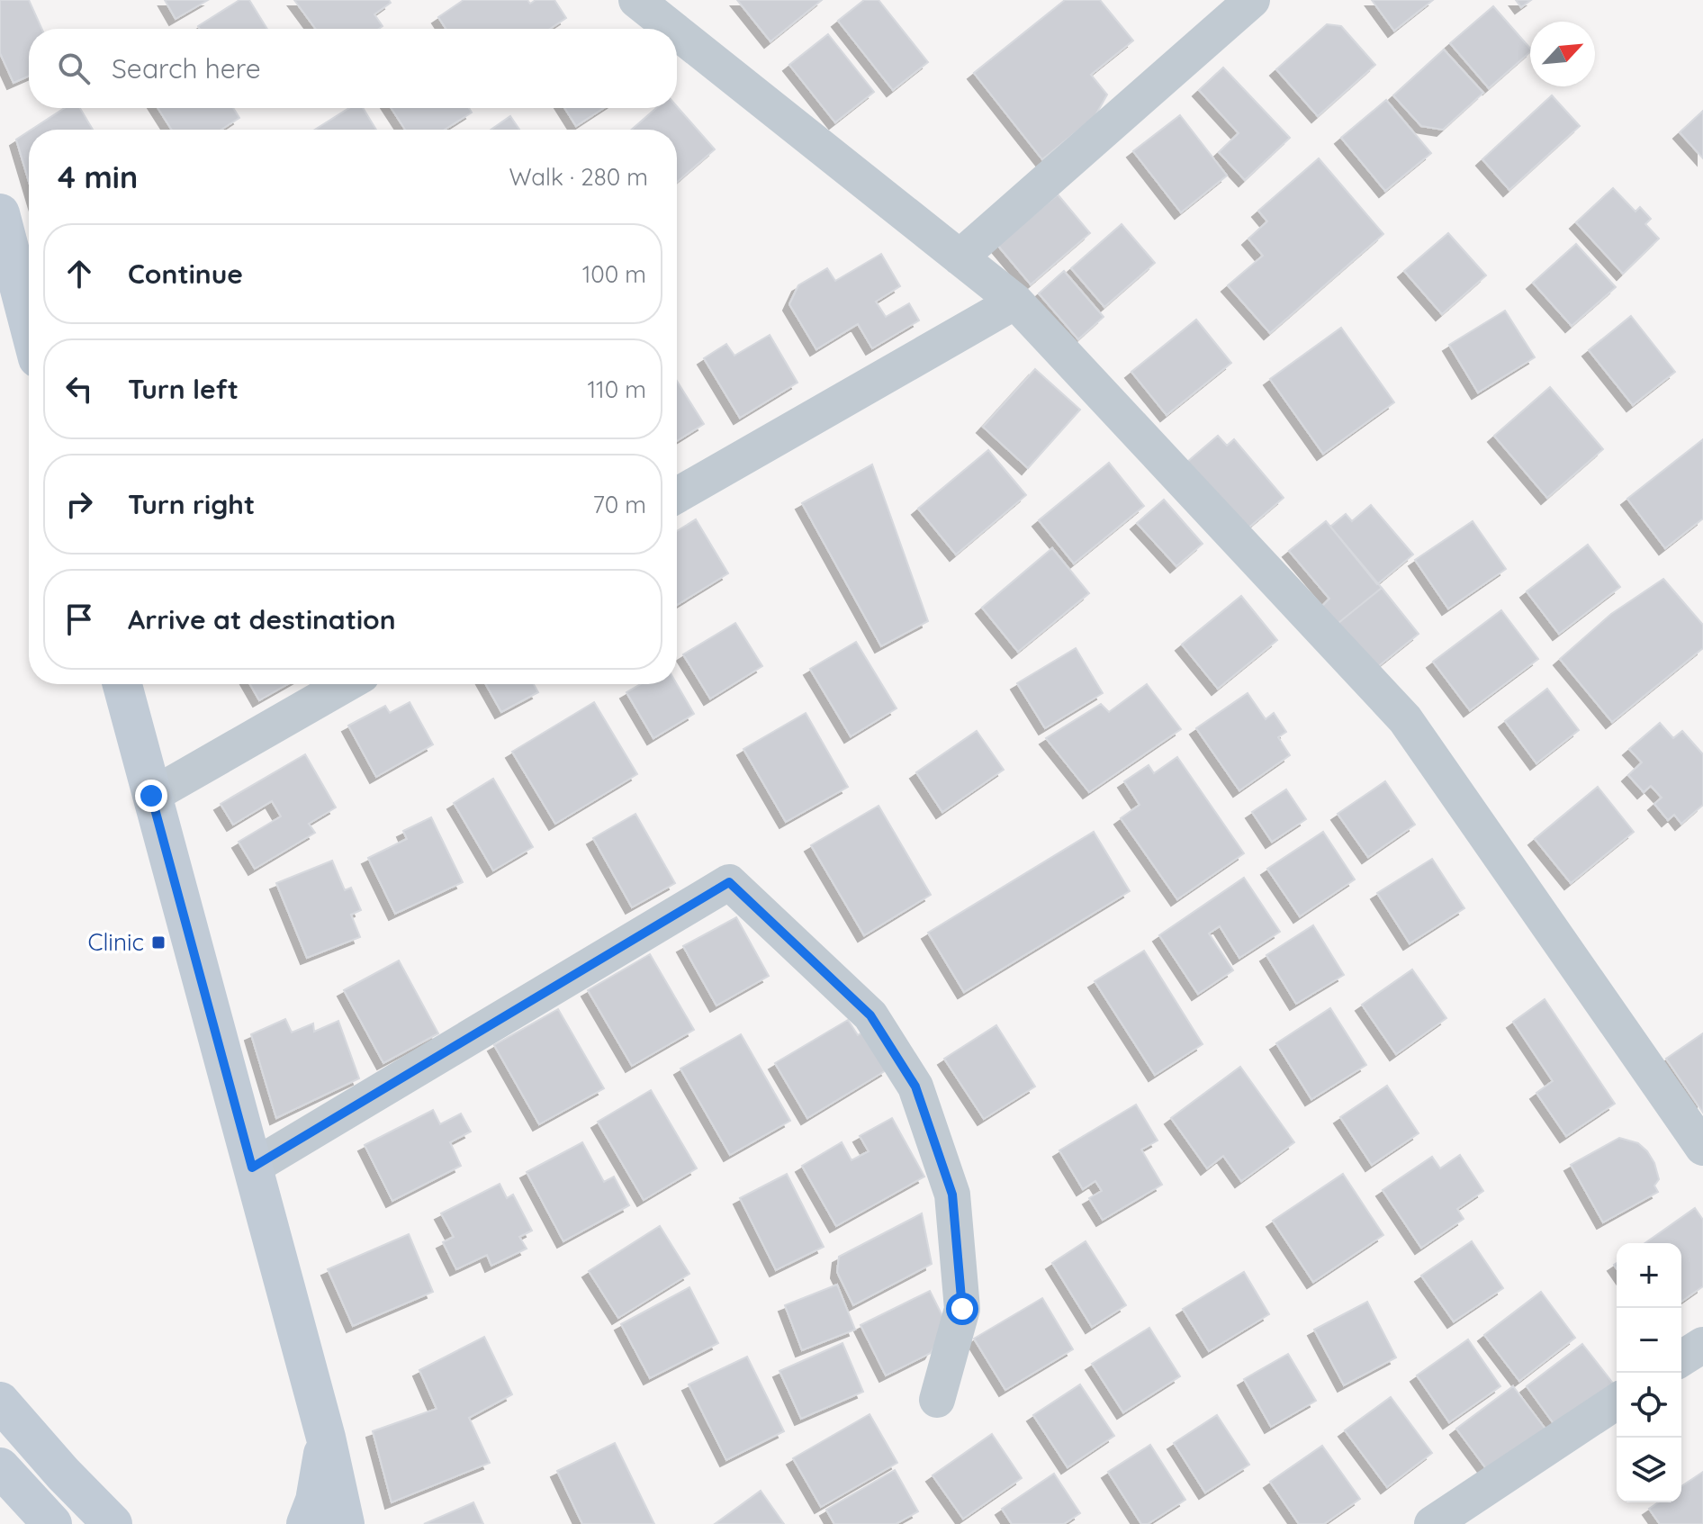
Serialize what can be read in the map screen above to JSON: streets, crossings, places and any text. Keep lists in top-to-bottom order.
{
  "places": {
    "transit": ["Clinic"]
  },
  "north": "top right",
  "page": {
    "search": "Search here",
    "heading": ["4 min", "Walk · 280 m"],
    "list": [
      ["Continue", "100 m"],
      ["Turn left", "110 m"],
      ["Turn right", "70 m"],
      "Arrive at destination"
    ],
    "map_buttons": ["+", "−"]
  }
}
